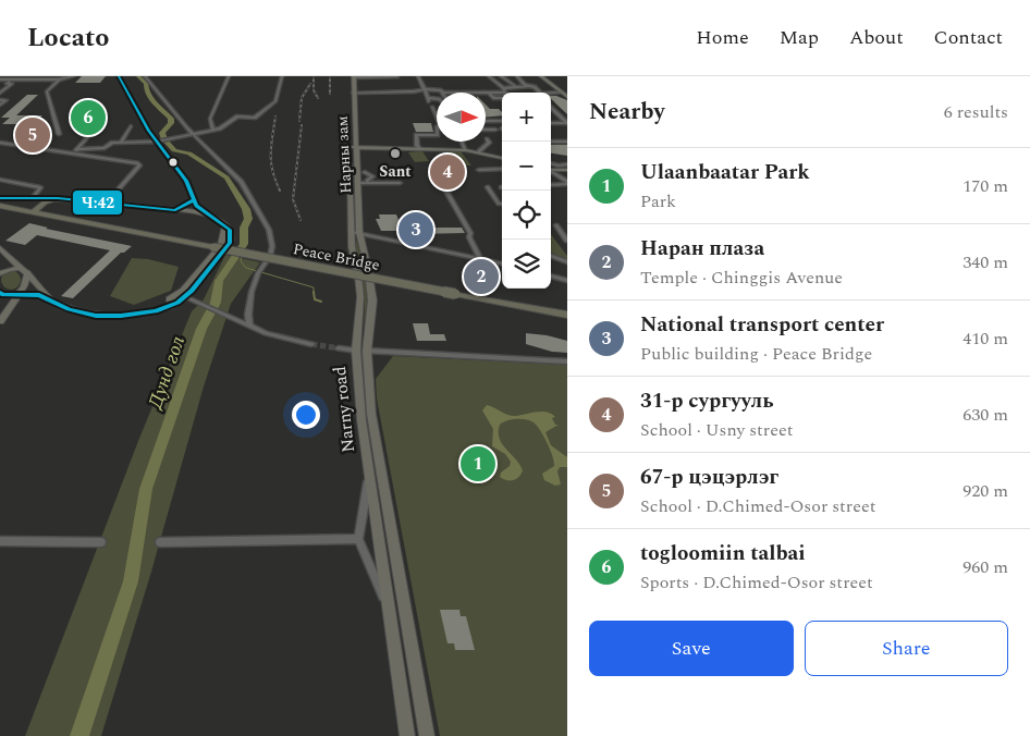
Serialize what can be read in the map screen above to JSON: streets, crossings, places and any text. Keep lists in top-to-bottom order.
{
  "streets": {
    "highway": ["Peace Bridge"],
    "main road": ["Нарны зам", "Narny road"]
  },
  "crossings": [
    ["Нарны зам", "Narny road"]
  ],
  "water": ["Дунд гол"],
  "places": ["Sant"],
  "lines": ["transit line Ч:42"],
  "north": "right",
  "page": {
    "header": "Locato",
    "nav": [
      "Home",
      "Map",
      "About",
      "Contact"
    ],
    "heading": ["Nearby", "6 results"],
    "map_buttons": ["+", "−"],
    "pins": [
      "6",
      "5",
      "4",
      "3",
      "2",
      "1"
    ],
    "list": [
      {
        "mark": "1",
        "name": "Ulaanbaatar Park",
        "note": "Park",
        "value": "170 m"
      },
      {
        "mark": "2",
        "name": "Наран плаза",
        "note": "Temple · Chinggis Avenue",
        "value": "340 m"
      },
      {
        "mark": "3",
        "name": "National transport center",
        "note": "Public building · Peace Bridge",
        "value": "410 m"
      },
      {
        "mark": "4",
        "name": "31-р сургууль",
        "note": "School · Usny street",
        "value": "630 m"
      },
      {
        "mark": "5",
        "name": "67-р цэцэрлэг",
        "note": "School · D.Chimed-Osor street",
        "value": "920 m"
      },
      {
        "mark": "6",
        "name": "togloomiin talbai",
        "note": "Sports · D.Chimed-Osor street",
        "value": "960 m"
      }
    ],
    "buttons": ["Save", "Share"]
  }
}
